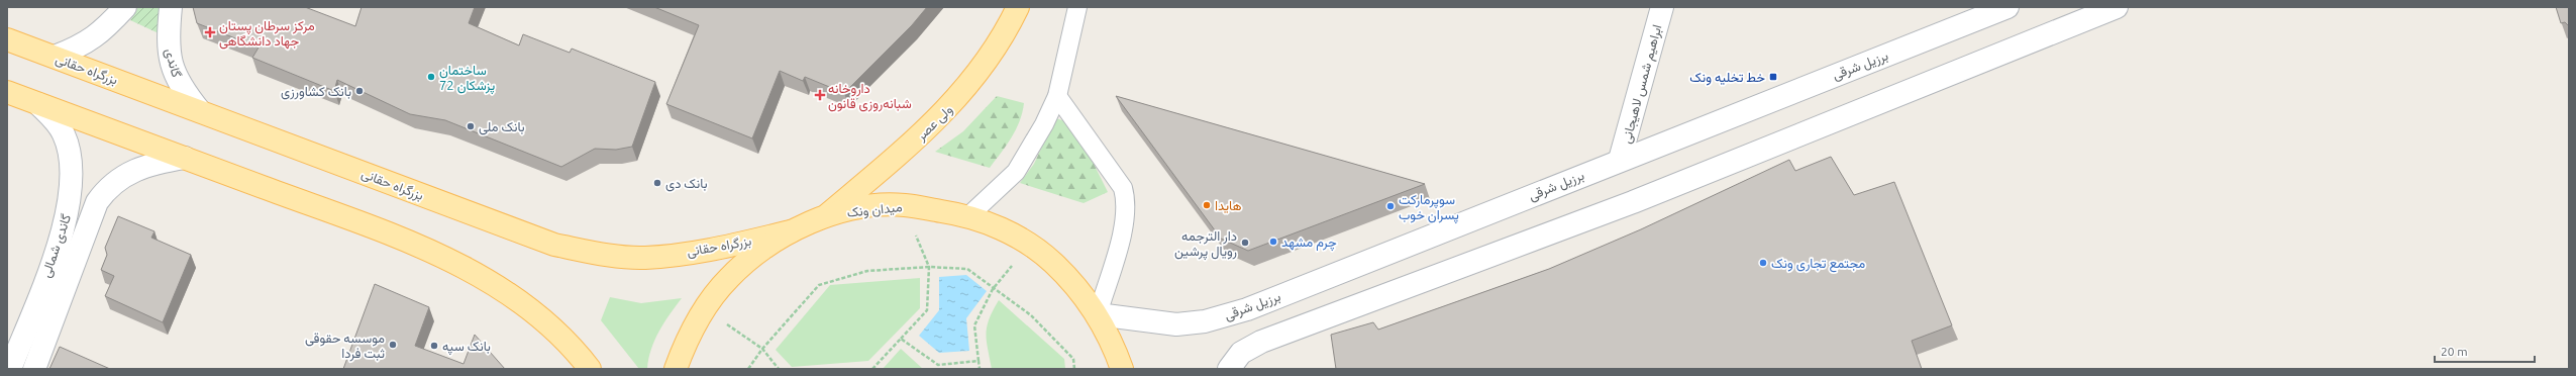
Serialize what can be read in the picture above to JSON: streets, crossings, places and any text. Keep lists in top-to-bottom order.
{
  "streets": {
    "main road": [
      "گاندی",
      "برزیل شرقی",
      "بزرگراه حقانی",
      "ابراهیم شمس لاهیجانی",
      "ولی عصر",
      "میدان ونک",
      "گاندی شمالی"
    ]
  },
  "crossings": [
    ["گاندی", "بزرگراه حقانی"],
    ["برزیل شرقی", "ابراهیم شمس لاهیجانی"],
    ["برزیل شرقی", "میدان ونک"],
    ["بزرگراه حقانی", "میدان ونک"],
    ["ولی عصر", "میدان ونک"]
  ],
  "places": {
    "health": ["مرکز سرطان پستان جهاد دانشگاهی", "داروخانه شبانه‌روزی قانون"],
    "other": [
      "ساختمان پزشکان 72",
      "بانک کشاورزی",
      "بانک ملی",
      "بانک دی",
      "هایدا",
      "سوپرمارکت پسران خوب",
      "چرم مشهد",
      "دار الترجمه رویال پرشین",
      "مجتمع تجاری ونک",
      "موسسه حقوقی ثبت فردا",
      "بانک سپه"
    ],
    "transit": ["خط تخلیه ونک"]
  },
  "scale_bar": "20 m"
}
